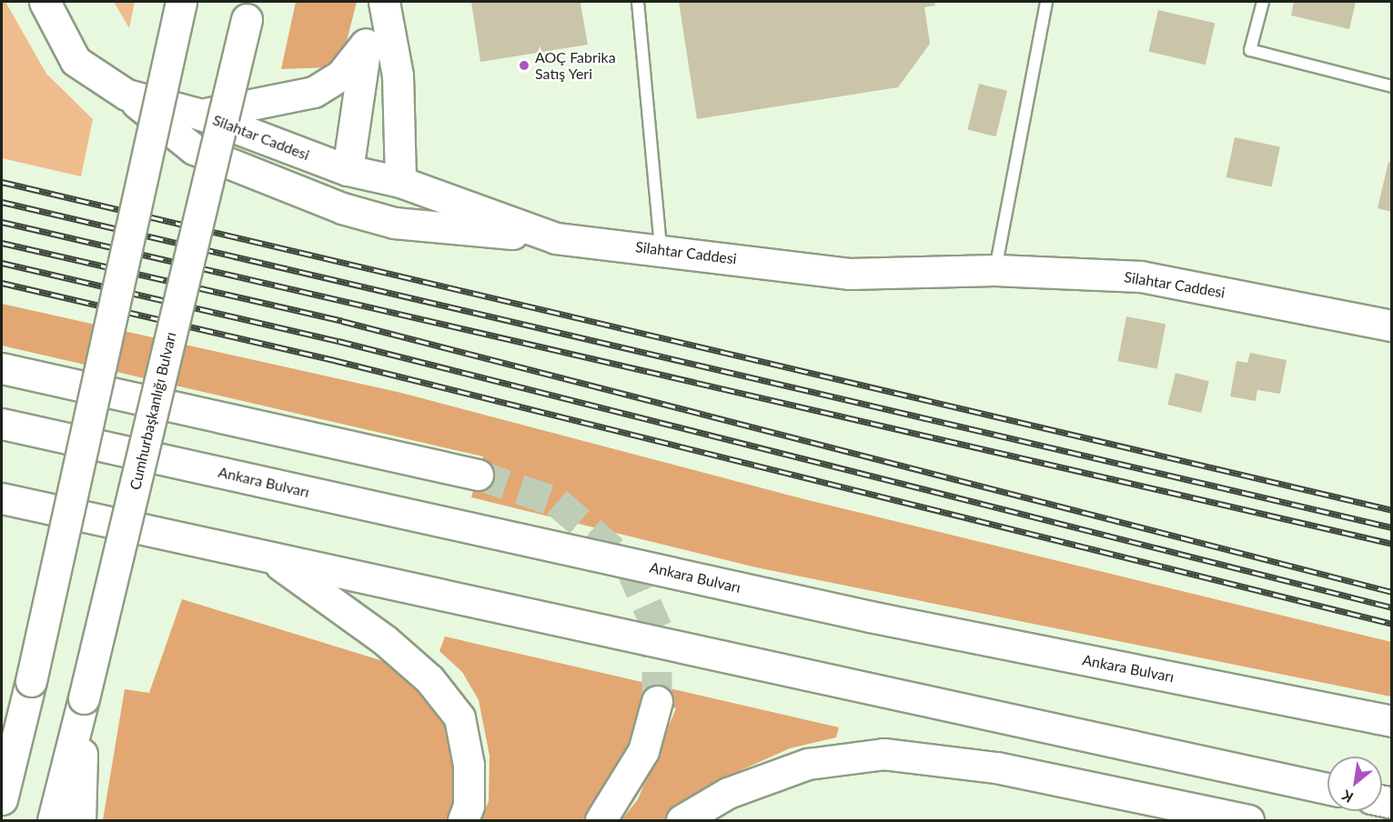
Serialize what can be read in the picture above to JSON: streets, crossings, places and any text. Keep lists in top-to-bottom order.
{
  "streets": {
    "main road": ["Silahtar Caddesi", "Cumhurbaşkanlığı Bulvarı", "Ankara Bulvarı"]
  },
  "places": ["AOÇ Fabrika Satış Yeri"],
  "north": "bottom left"
}
